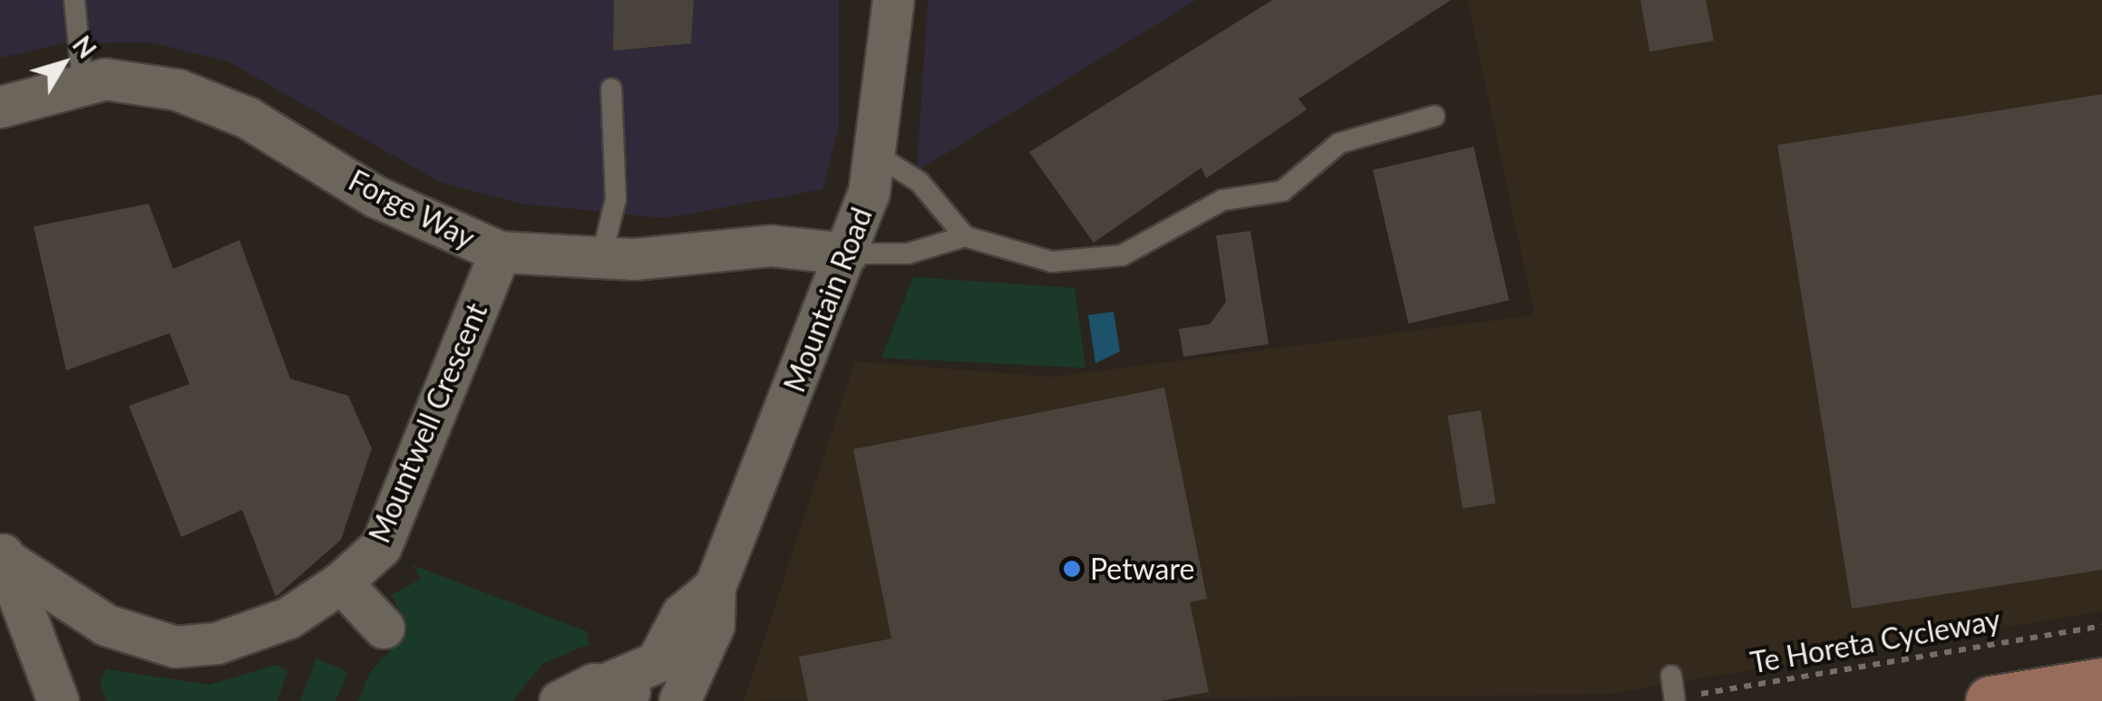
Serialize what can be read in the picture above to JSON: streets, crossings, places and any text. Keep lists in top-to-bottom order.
{
  "streets": {
    "street": ["Forge Way", "Mountain Road", "Mountwell Crescent"],
    "path": ["Te Horeta Cycleway"]
  },
  "crossings": [
    ["Forge Way", "Mountain Road"],
    ["Forge Way", "Mountwell Crescent"]
  ],
  "places": ["Petware"],
  "north": "top right"
}
